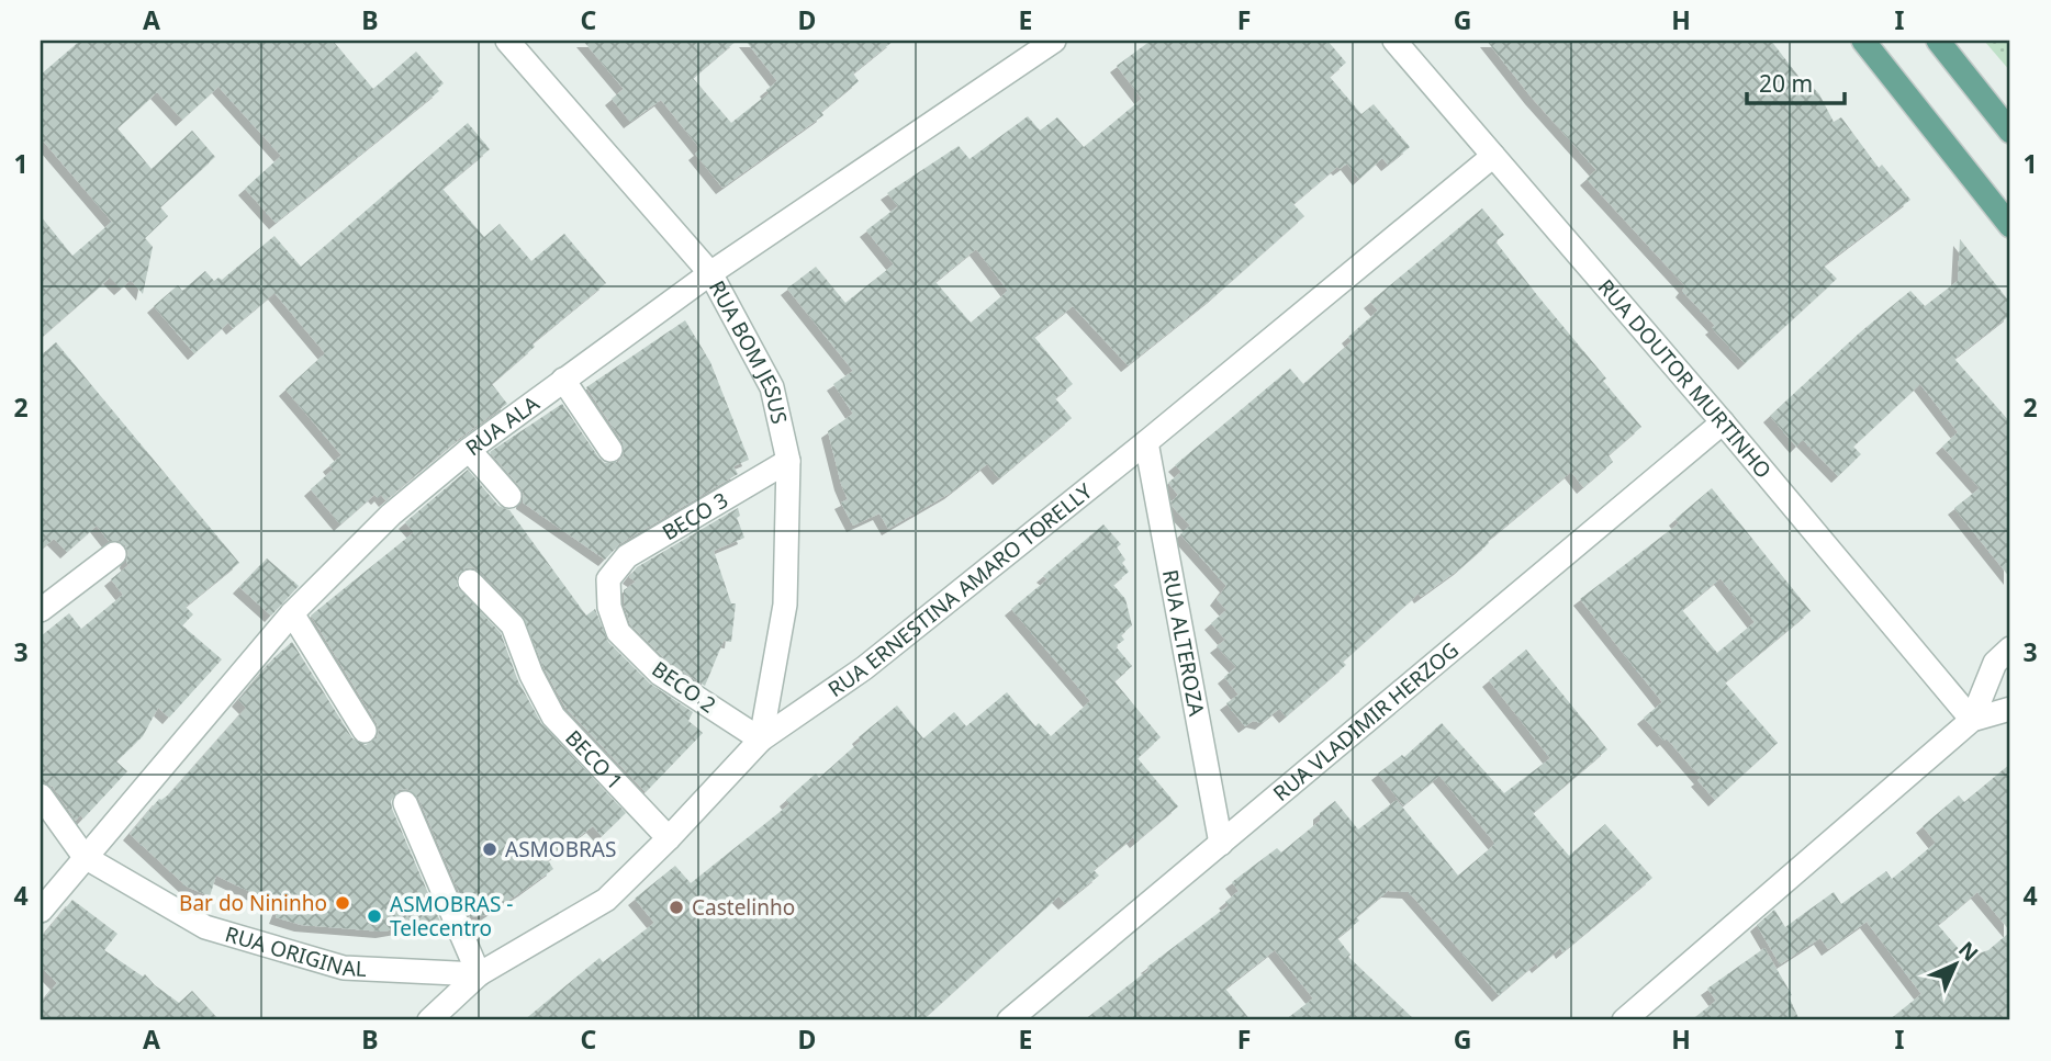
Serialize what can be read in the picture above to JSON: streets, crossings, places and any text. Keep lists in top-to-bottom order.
{
  "streets": {
    "street": [
      "RUA BOM JESUS",
      "RUA DOUTOR MURTINHO",
      "RUA ALA",
      "BECO 3",
      "RUA ERNESTINA AMARO TORELLY",
      "RUA ALTEROZA",
      "BECO 2",
      "RUA VLADIMIR HERZOG",
      "BECO 1",
      "RUA ORIGINAL"
    ]
  },
  "crossings": [
    ["RUA BOM JESUS", "RUA ALA"],
    ["RUA BOM JESUS", "BECO 3"],
    ["RUA BOM JESUS", "RUA ERNESTINA AMARO TORELLY"],
    ["RUA BOM JESUS", "BECO 2"],
    ["RUA DOUTOR MURTINHO", "RUA ERNESTINA AMARO TORELLY"],
    ["RUA DOUTOR MURTINHO", "RUA VLADIMIR HERZOG"],
    ["RUA ALA", "RUA ORIGINAL"],
    ["BECO 3", "BECO 2"],
    ["RUA ERNESTINA AMARO TORELLY", "RUA ALTEROZA"],
    ["RUA ERNESTINA AMARO TORELLY", "BECO 2"],
    ["RUA ERNESTINA AMARO TORELLY", "BECO 1"],
    ["RUA ERNESTINA AMARO TORELLY", "RUA ORIGINAL"],
    ["RUA ALTEROZA", "RUA VLADIMIR HERZOG"]
  ],
  "places": [
    "ASMOBRAS",
    "Bar do Nininho",
    "Castelinho",
    "ASMOBRAS - Telecentro"
  ],
  "scale_bar": "20 m",
  "north": "top right",
  "grid": {
    "columns": [
      "A",
      "B",
      "C",
      "D",
      "E",
      "F",
      "G",
      "H",
      "I"
    ],
    "rows": [
      "1",
      "2",
      "3",
      "4"
    ]
  }
}
